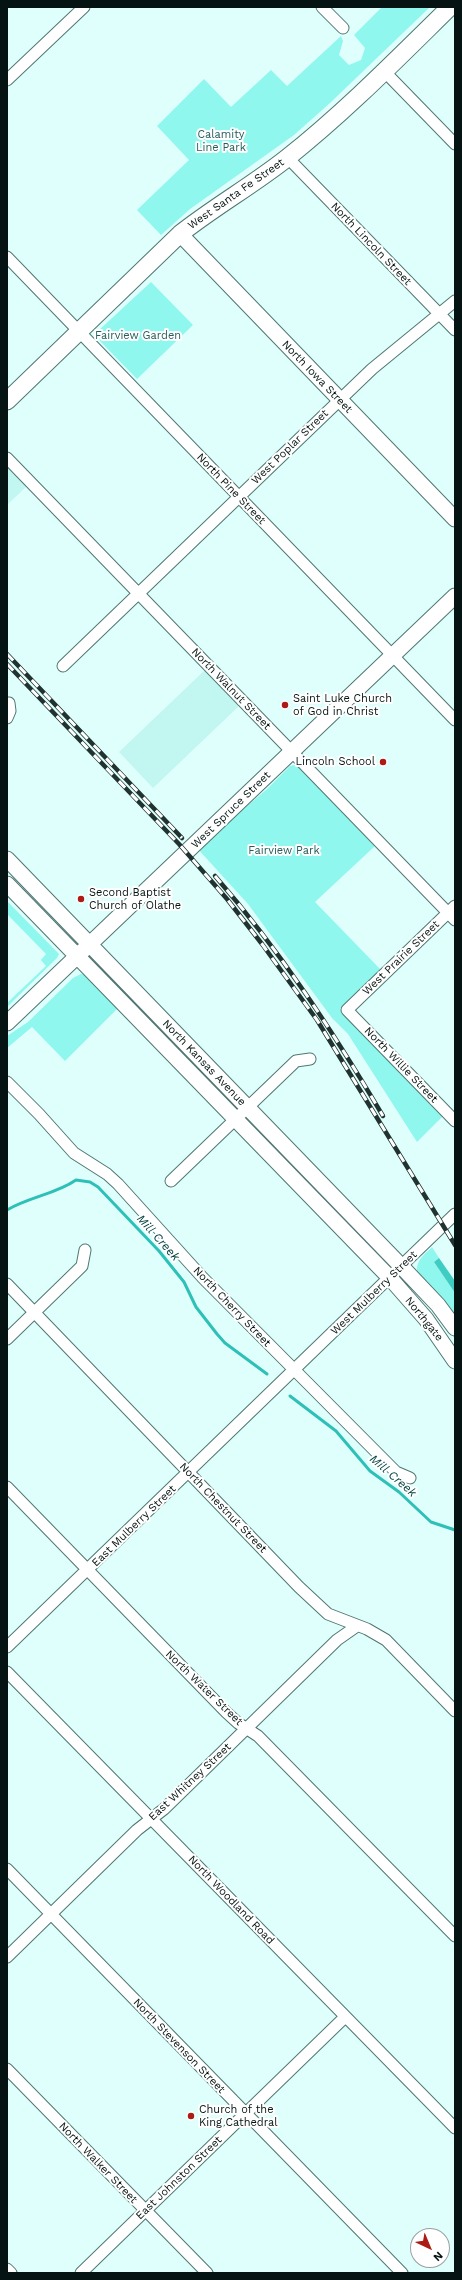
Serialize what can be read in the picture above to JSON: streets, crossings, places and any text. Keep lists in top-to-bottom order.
{
  "streets": {
    "main road": [
      "West Santa Fe Street",
      "North Iowa Street",
      "West Spruce Street",
      "North Kansas Avenue",
      "Northgate"
    ],
    "street": [
      "North Lincoln Street",
      "West Poplar Street",
      "North Pine Street",
      "North Walnut Street",
      "West Prairie Street",
      "North Willie Street",
      "West Mulberry Street",
      "North Cherry Street",
      "North Chestnut Street",
      "East Mulberry Street",
      "North Water Street",
      "East Whitney Street",
      "North Woodland Road",
      "North Stevenson Street",
      "North Walker Street",
      "East Johnston Street"
    ]
  },
  "crossings": [
    ["West Santa Fe Street", "North Lincoln Street"],
    ["West Santa Fe Street", "North Iowa Street"],
    ["West Santa Fe Street", "North Pine Street"],
    ["North Lincoln Street", "West Poplar Street"],
    ["North Iowa Street", "West Poplar Street"],
    ["West Poplar Street", "North Pine Street"],
    ["West Poplar Street", "North Walnut Street"],
    ["North Pine Street", "West Spruce Street"],
    ["North Walnut Street", "West Spruce Street"],
    ["North Walnut Street", "West Prairie Street"],
    ["West Spruce Street", "North Kansas Avenue"],
    ["West Prairie Street", "North Willie Street"],
    ["North Kansas Avenue", "West Mulberry Street"],
    ["North Kansas Avenue", "Northgate"],
    ["West Mulberry Street", "North Cherry Street"],
    ["West Mulberry Street", "Northgate"],
    ["West Mulberry Street", "East Mulberry Street"],
    ["North Cherry Street", "East Mulberry Street"],
    ["North Chestnut Street", "East Mulberry Street"],
    ["North Chestnut Street", "East Whitney Street"],
    ["East Mulberry Street", "North Water Street"],
    ["North Water Street", "East Whitney Street"],
    ["East Whitney Street", "North Woodland Road"],
    ["East Whitney Street", "North Stevenson Street"],
    ["North Woodland Road", "East Johnston Street"],
    ["North Stevenson Street", "East Johnston Street"],
    ["North Walker Street", "East Johnston Street"]
  ],
  "water": ["Mill Creek"],
  "parks": ["Calamity Line Park", "Fairview Garden", "Fairview Park"],
  "places": [
    "Saint Luke Church of God in Christ",
    "Lincoln School",
    "Second Baptist Church of Olathe",
    "Church of the King Cathedral"
  ],
  "north": "bottom right"
}
